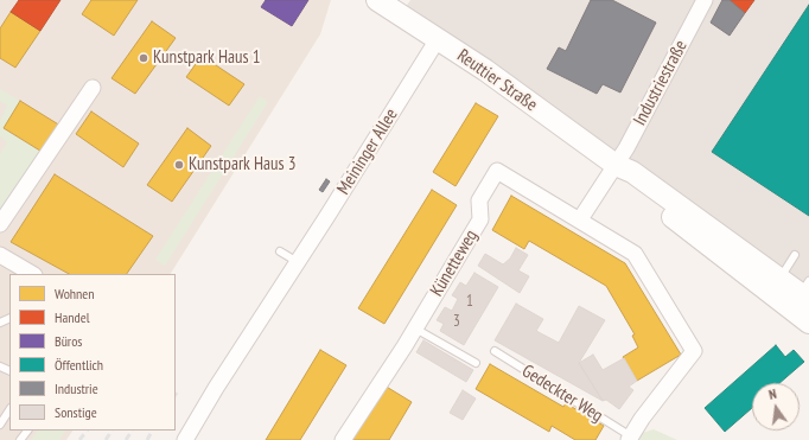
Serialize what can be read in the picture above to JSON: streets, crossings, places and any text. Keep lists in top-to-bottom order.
{
  "streets": {
    "main road": ["Reuttier Straße"],
    "street": [
      "Industriestraße",
      "Meininger Allee",
      "Künetteweg",
      "Gedeckter Weg"
    ]
  },
  "crossings": [
    ["Reuttier Straße", "Industriestraße"],
    ["Reuttier Straße", "Meininger Allee"],
    ["Künetteweg", "Gedeckter Weg"]
  ],
  "places": ["Kunstpark Haus 1", "Kunstpark Haus 3"],
  "house_numbers": ["1", "3"],
  "legend": [
    "Wohnen",
    "Handel",
    "Büros",
    "Öffentlich",
    "Industrie",
    "Sonstige"
  ],
  "north": "top"
}
